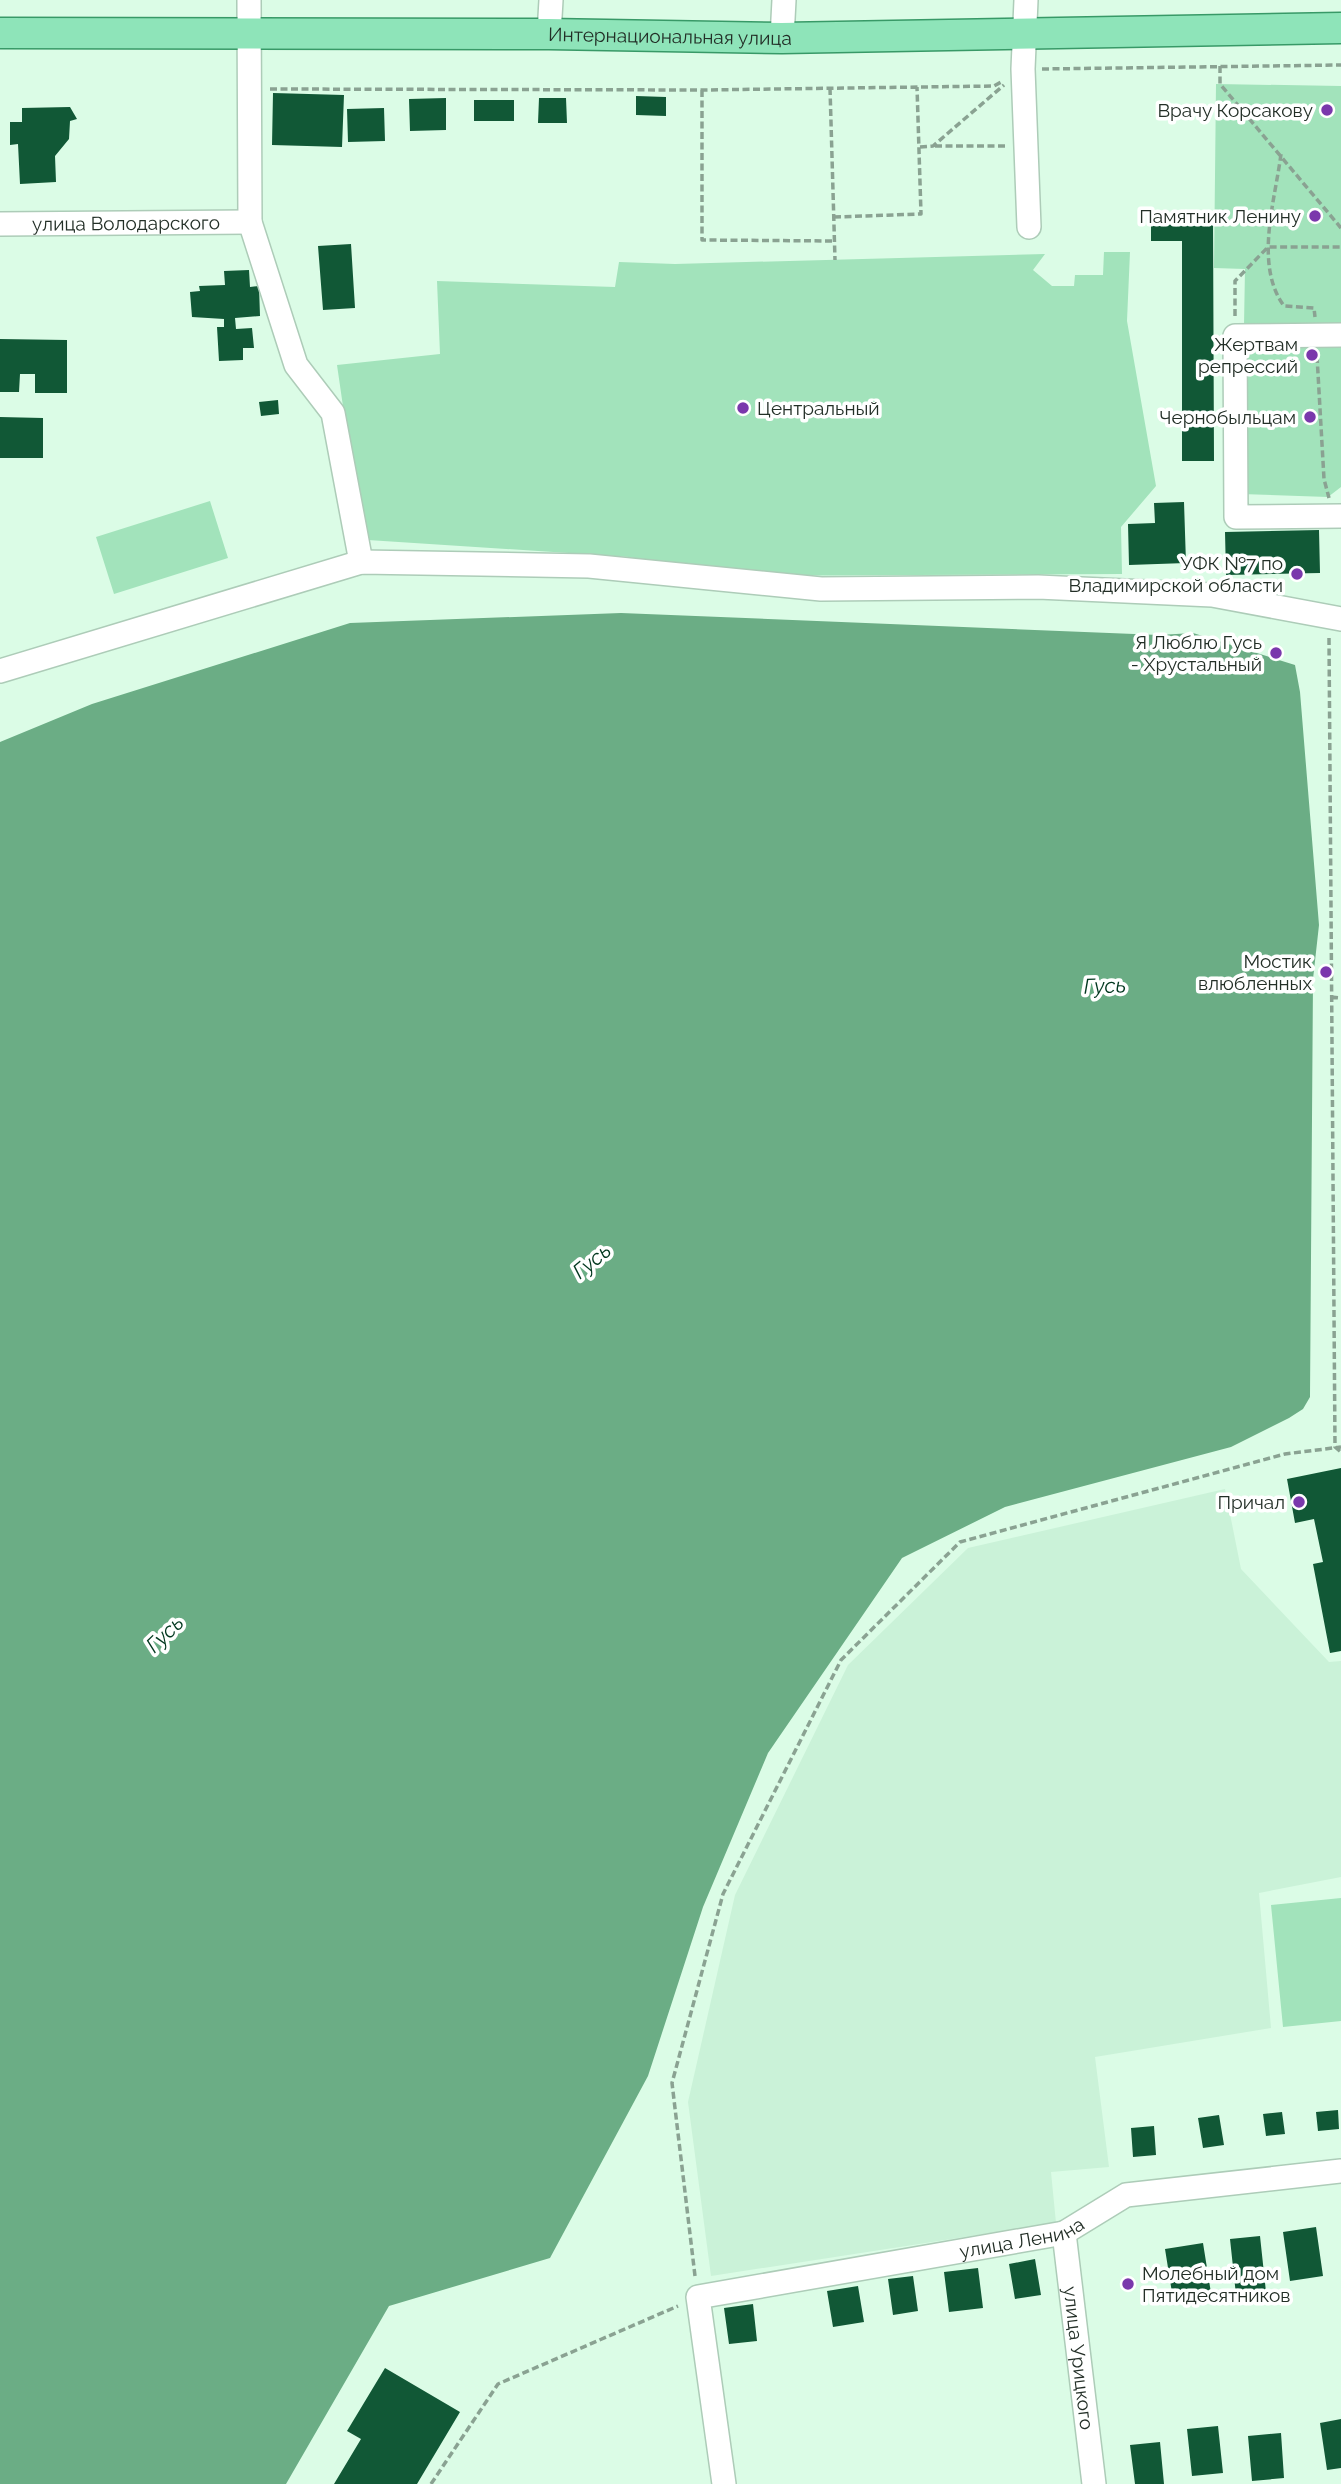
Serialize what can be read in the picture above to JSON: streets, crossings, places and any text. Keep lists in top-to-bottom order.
{
  "streets": {
    "main road": ["Интернациональная улица"],
    "street": ["улица Володарского", "улица Ленина", "улица Урицкого"]
  },
  "crossings": [
    ["улица Ленина", "улица Урицкого"]
  ],
  "water": ["Гусь"],
  "places": [
    "Врачу Корсакову",
    "Памятник Ленину",
    "Жертвам репрессий",
    "Центральный",
    "Чернобыльцам",
    "УФК №7 по Владимирской области",
    "Я Люблю Гусь - Хрустальный",
    "Мостик влюбленных",
    "Причал",
    "Молебный дом Пятидесятников"
  ]
}
